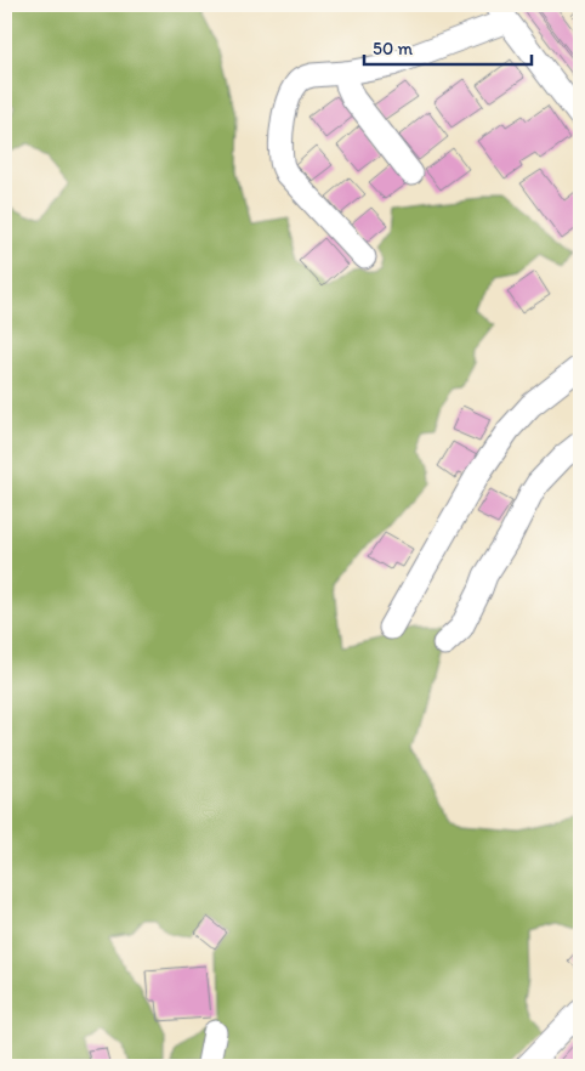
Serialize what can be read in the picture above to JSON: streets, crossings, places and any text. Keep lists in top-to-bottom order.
{
  "scale_bar": "50 m"
}
